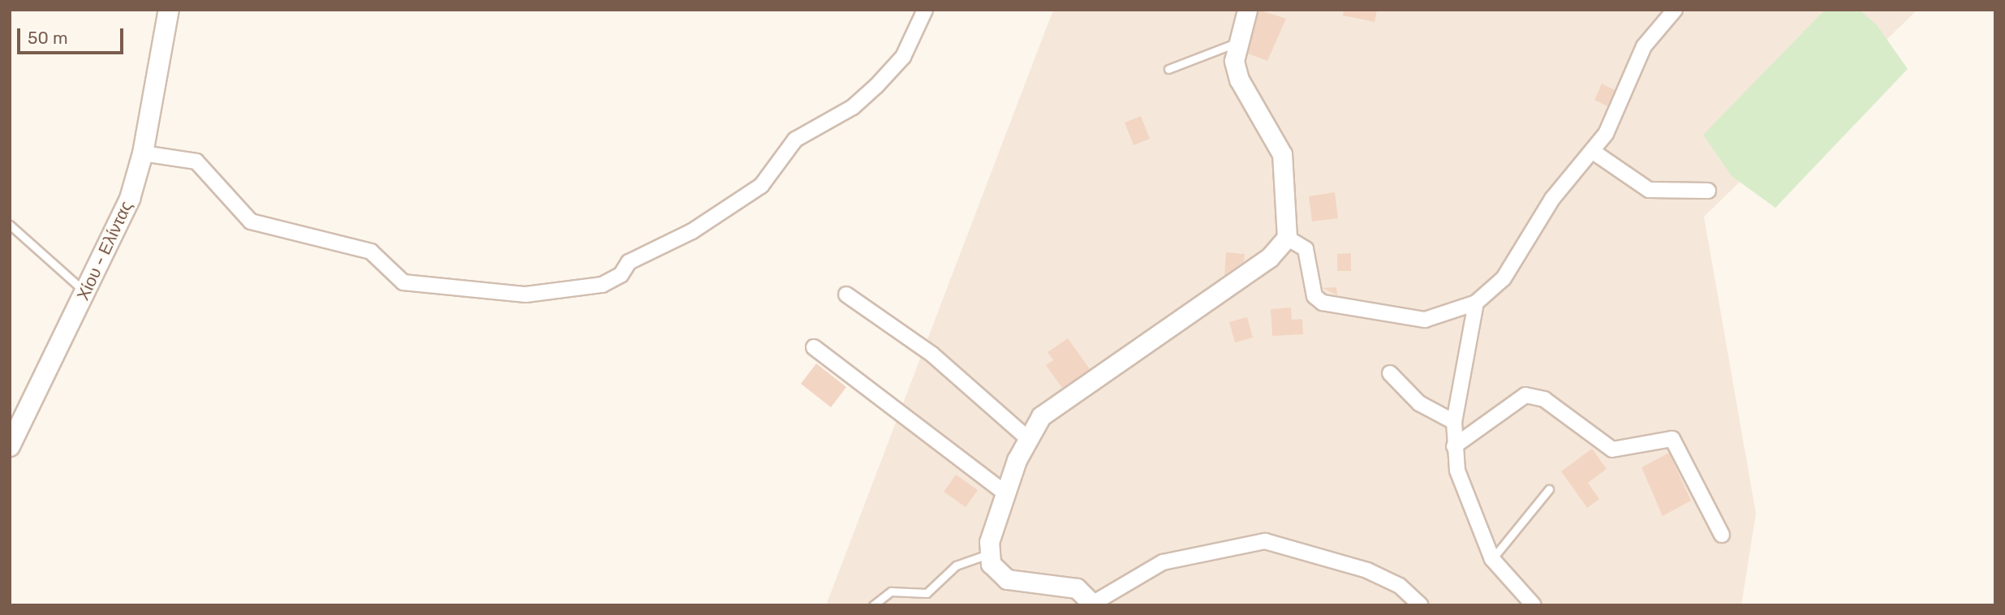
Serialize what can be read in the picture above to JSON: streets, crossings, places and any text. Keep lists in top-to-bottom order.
{
  "streets": {
    "main road": ["Χίου - Ελίντας"]
  },
  "scale_bar": "50 m"
}
